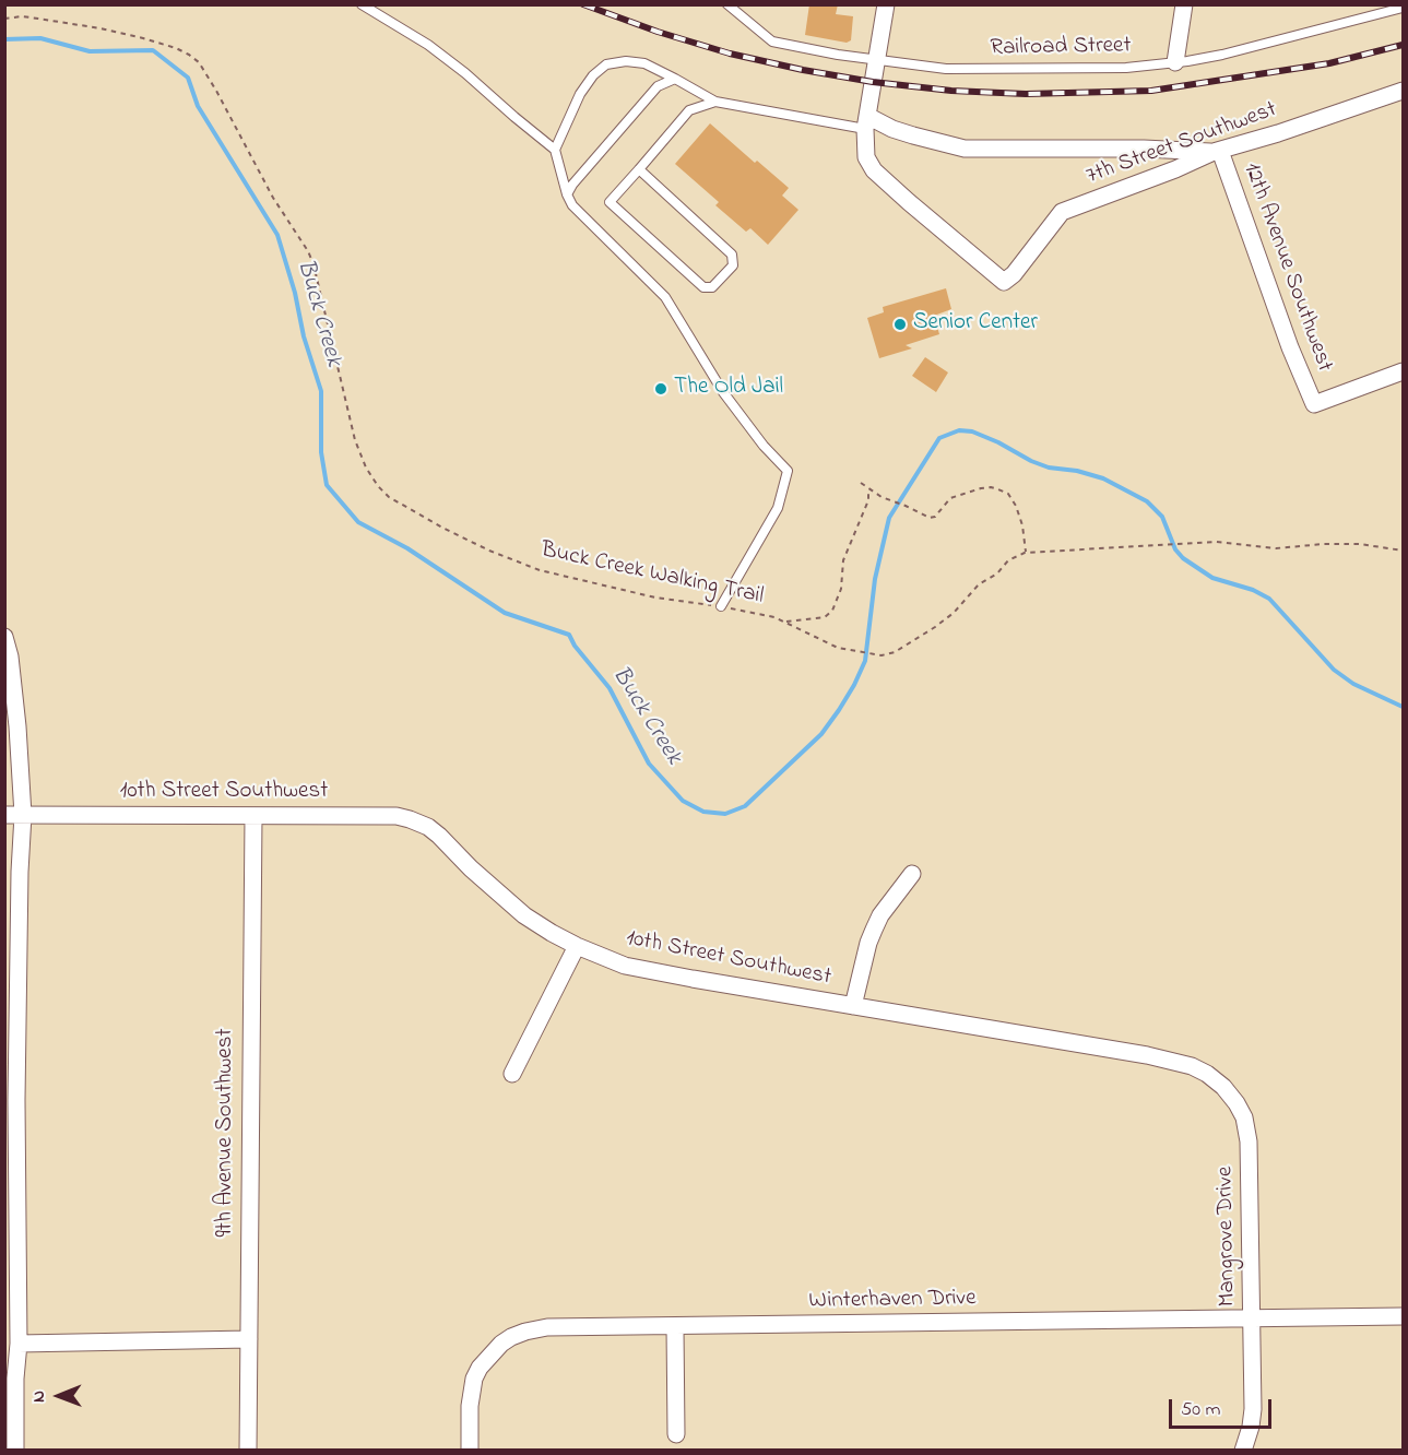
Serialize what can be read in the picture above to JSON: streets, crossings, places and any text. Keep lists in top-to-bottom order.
{
  "streets": {
    "street": [
      "7th Street Southwest",
      "12th Avenue Southwest",
      "10th Street Southwest",
      "9th Avenue Southwest",
      "Mangrove Drive",
      "Winterhaven Drive"
    ],
    "lane": ["Railroad Street"],
    "path": ["Buck Creek Walking Trail"]
  },
  "crossings": [
    ["7th Street Southwest", "12th Avenue Southwest"],
    ["10th Street Southwest", "9th Avenue Southwest"],
    ["10th Street Southwest", "Mangrove Drive"],
    ["Mangrove Drive", "Winterhaven Drive"]
  ],
  "water": ["Buck Creek"],
  "places": ["Senior Center", "The Old Jail"],
  "scale_bar": "50 m",
  "north": "left"
}
